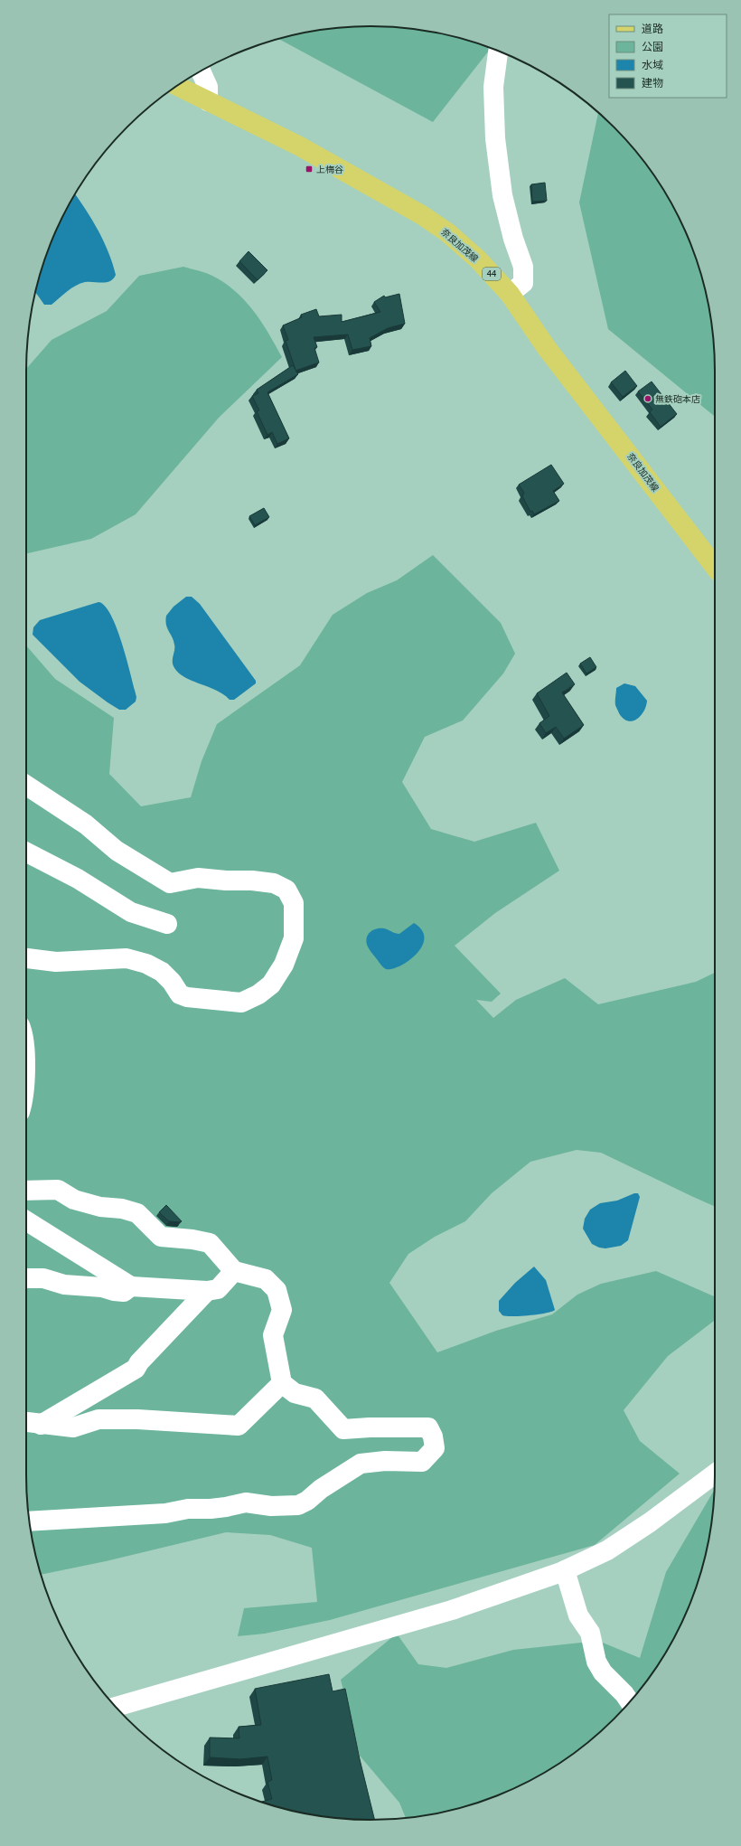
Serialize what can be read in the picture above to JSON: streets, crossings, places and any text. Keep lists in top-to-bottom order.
{
  "streets": {
    "main road": ["奈良加茂線", "44"]
  },
  "places": {
    "transit": ["上梅谷"],
    "other": ["無鉄砲本店"]
  },
  "legend": [
    "道路",
    "公園",
    "水域",
    "建物"
  ]
}
